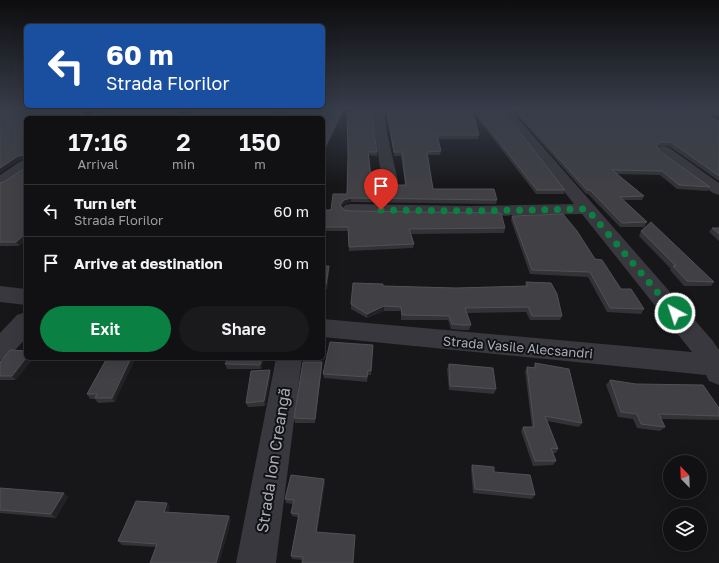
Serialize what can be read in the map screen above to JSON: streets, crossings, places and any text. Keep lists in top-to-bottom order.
{
  "streets": {
    "street": ["Strada Vasile Alecsandri", "Strada Ion Creangă"]
  },
  "north": "top left",
  "page": {
    "turn": ["60 m", "Strada Florilor"],
    "eta": [
      "17:16",
      "Arrival",
      "2",
      "min",
      "150",
      "m"
    ],
    "list": [
      {
        "name": "Turn left",
        "note": "Strada Florilor",
        "value": "60 m"
      },
      {
        "name": "Arrive at destination",
        "value": "90 m"
      }
    ],
    "buttons": ["Exit", "Share"]
  }
}
